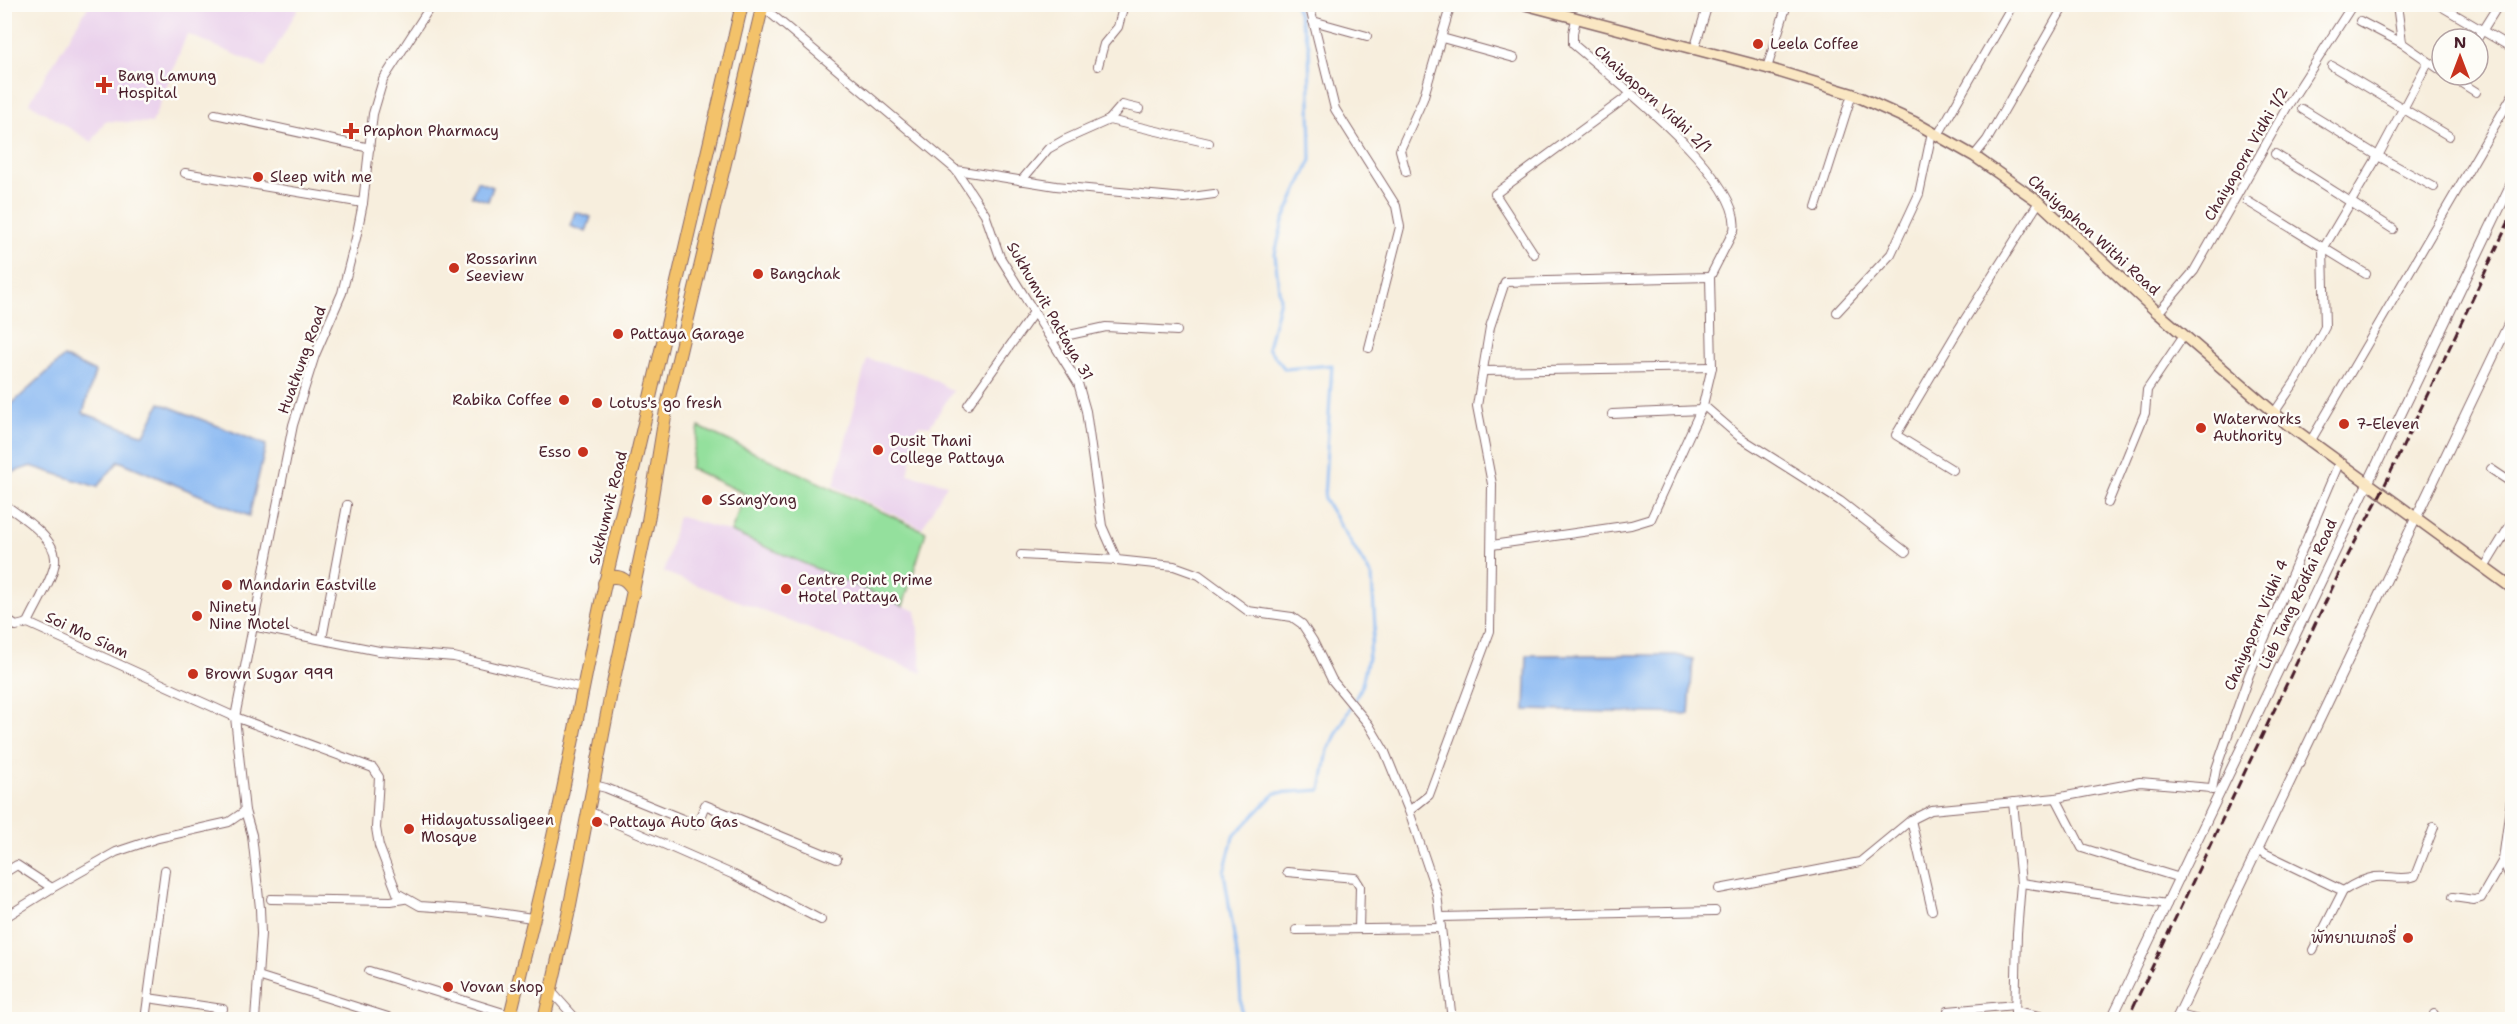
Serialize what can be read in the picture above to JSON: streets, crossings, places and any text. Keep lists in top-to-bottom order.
{
  "streets": {
    "highway": ["Sukhumvit Road"],
    "main road": ["Chaiyaphon Withi Road"],
    "street": [
      "Chaiyaporn Vidhi 2/1",
      "Chaiyaporn Vidhi 1/2",
      "Sukhumvit Pattaya 31",
      "Huathung Road",
      "Lieb Tang Rodfai Road",
      "Chaiyaporn Vidhi 4",
      "Soi Mo Siam"
    ]
  },
  "crossings": [
    ["Chaiyaporn Vidhi 2/1", "Chaiyaphon Withi Road"],
    ["Chaiyaporn Vidhi 1/2", "Chaiyaphon Withi Road"],
    ["Chaiyaphon Withi Road", "Lieb Tang Rodfai Road"],
    ["Chaiyaphon Withi Road", "Chaiyaporn Vidhi 4"],
    ["Huathung Road", "Soi Mo Siam"]
  ],
  "places": {
    "other": [
      "Leela Coffee",
      "Sleep with me",
      "Rossarinn Seeview",
      "Bangchak",
      "Pattaya Garage",
      "Rabika Coffee",
      "Lotus's go fresh",
      "7-Eleven",
      "Waterworks Authority",
      "Dusit Thani College Pattaya",
      "Esso",
      "SSangYong",
      "Mandarin Eastville",
      "Centre Point Prime Hotel Pattaya",
      "Ninety Nine Motel",
      "Brown Sugar 999",
      "Pattaya Auto Gas",
      "Hidayatussaligeen Mosque",
      "พัทยาเบเกอรี่",
      "Vovan shop"
    ],
    "health": ["Bang Lamung Hospital", "Praphon Pharmacy"]
  },
  "north": "top"
}
